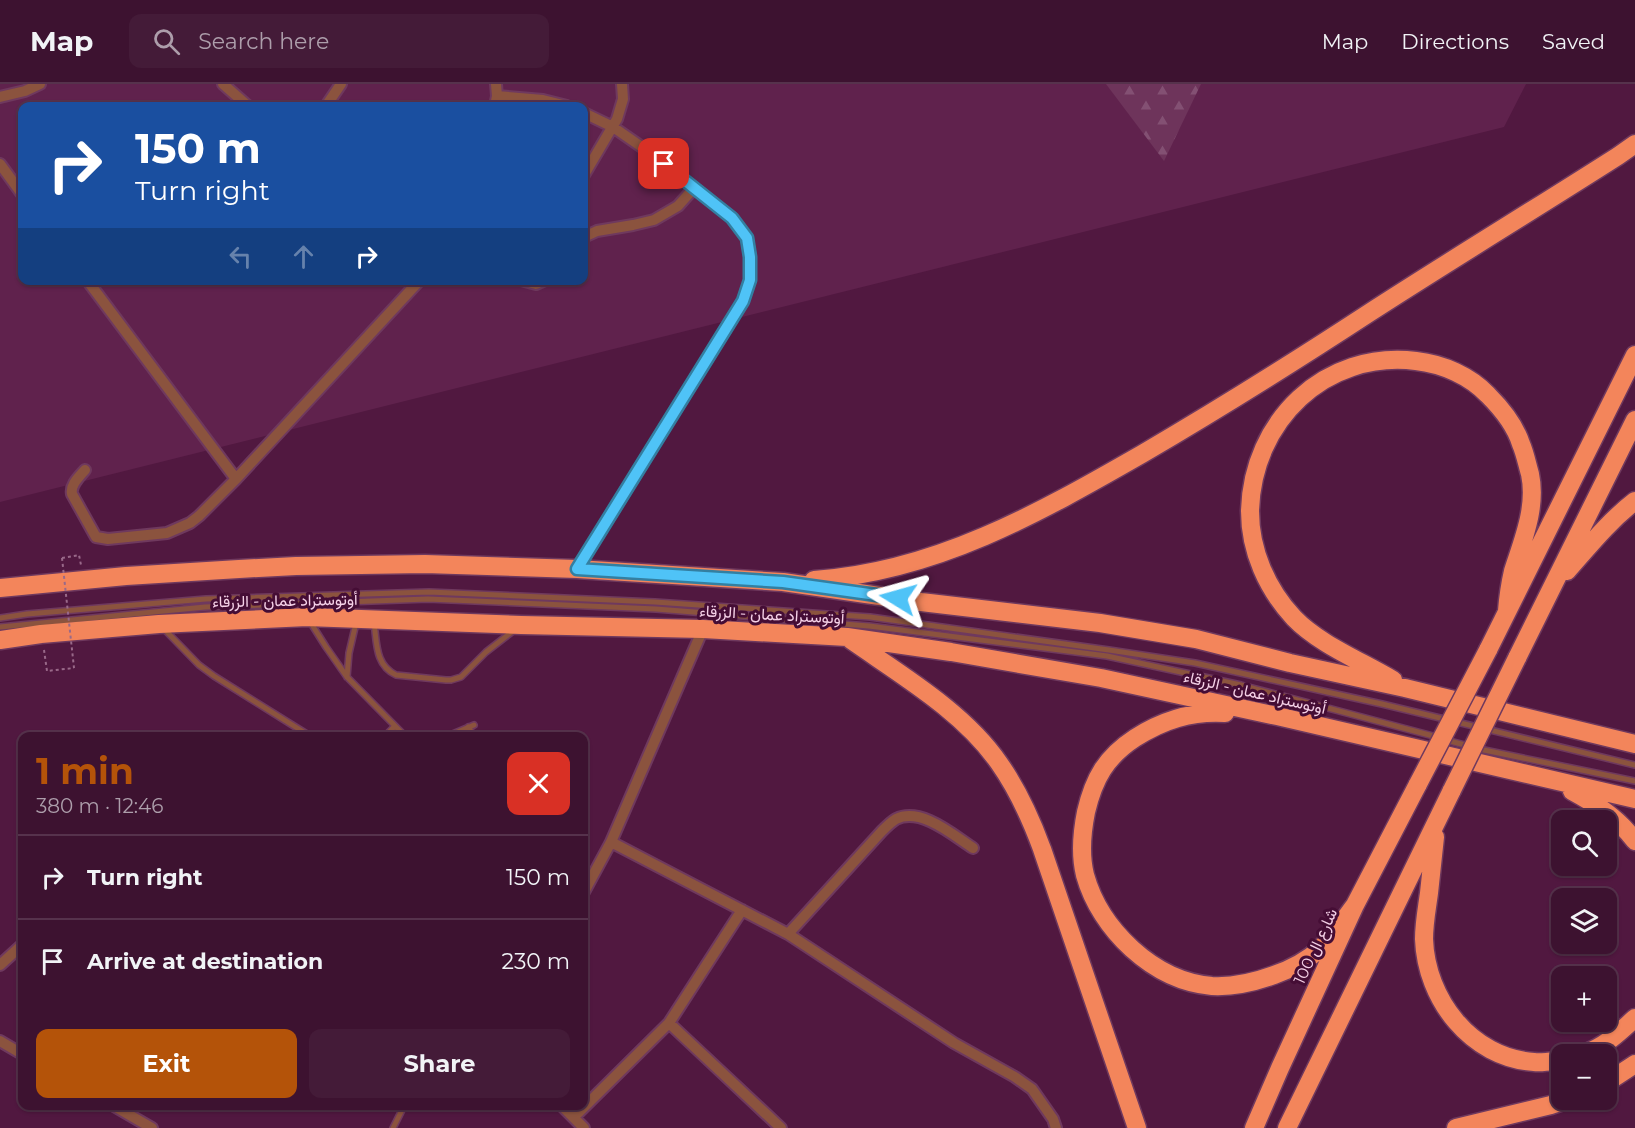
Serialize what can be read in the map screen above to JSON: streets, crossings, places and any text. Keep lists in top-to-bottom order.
{
  "streets": {
    "highway": ["أوتوستراد عمان - الزرقاء", "شارع ال 100"]
  },
  "page": {
    "header": "Map",
    "search": "Search here",
    "nav": ["Map", "Directions", "Saved"],
    "turn": ["150 m", "Turn right"],
    "heading": ["1 min", "380 m · 12:46"],
    "map_buttons": ["+", "−"],
    "list": [
      {
        "name": "Turn right",
        "value": "150 m"
      },
      {
        "name": "Arrive at destination",
        "value": "230 m"
      }
    ],
    "buttons": ["Exit", "Share"]
  }
}
